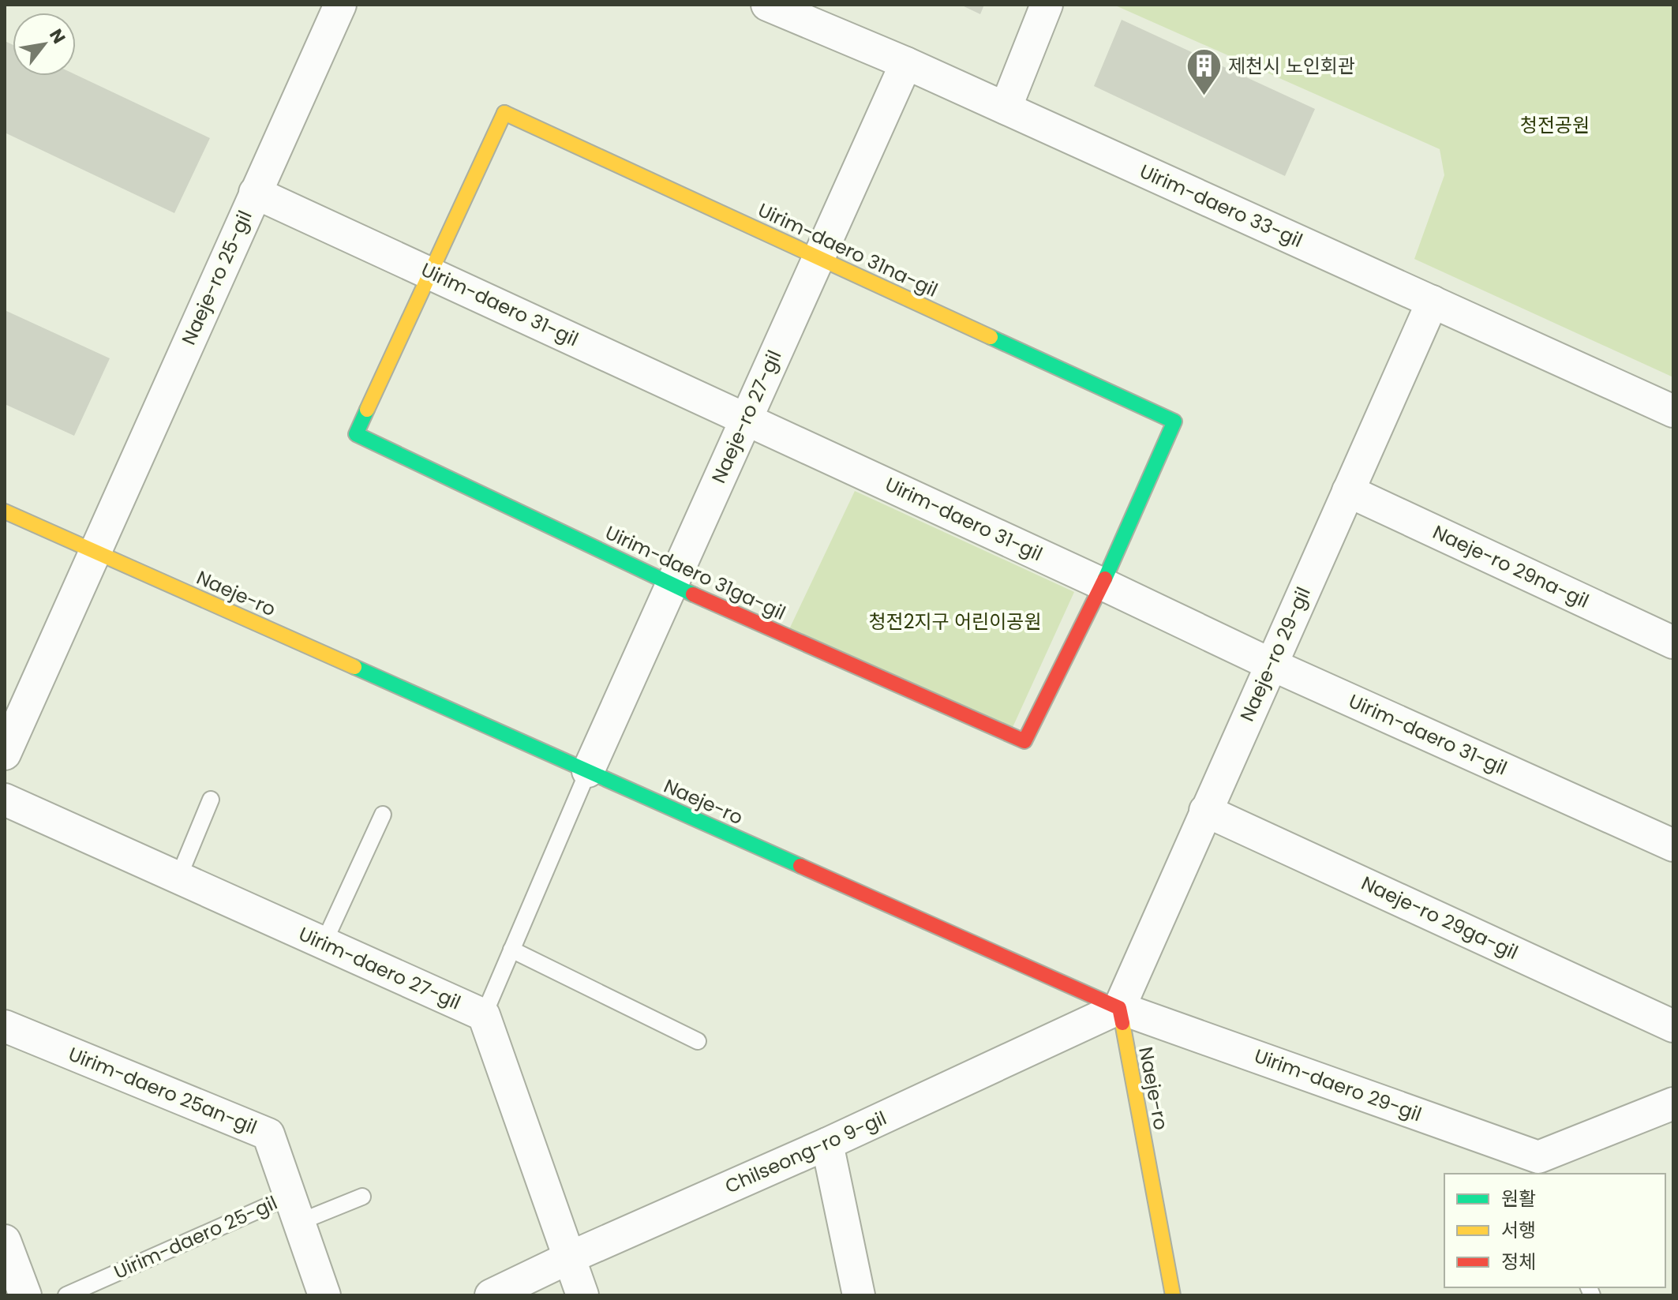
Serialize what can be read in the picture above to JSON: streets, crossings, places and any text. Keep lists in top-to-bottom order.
{
  "streets": {
    "street": [
      "Uirim-daero 33-gil",
      "Uirim-daero 31na-gil",
      "Naeje-ro 25-gil",
      "Uirim-daero 31-gil",
      "Naeje-ro 27-gil",
      "Naeje-ro 29na-gil",
      "Uirim-daero 31ga-gil",
      "Naeje-ro",
      "Naeje-ro 29-gil",
      "Naeje-ro 29ga-gil",
      "Uirim-daero 27-gil",
      "Uirim-daero 29-gil",
      "Uirim-daero 25an-gil",
      "Chilseong-ro 9-gil"
    ],
    "lane": ["Uirim-daero 25-gil"]
  },
  "crossings": [
    ["Uirim-daero 33-gil", "Naeje-ro 27-gil"],
    ["Uirim-daero 33-gil", "Naeje-ro 29-gil"],
    ["Uirim-daero 31na-gil", "Uirim-daero 31-gil"],
    ["Uirim-daero 31na-gil", "Naeje-ro 27-gil"],
    ["Uirim-daero 31na-gil", "Uirim-daero 31ga-gil"],
    ["Naeje-ro 25-gil", "Uirim-daero 31-gil"],
    ["Naeje-ro 25-gil", "Naeje-ro"],
    ["Uirim-daero 31-gil", "Naeje-ro 27-gil"],
    ["Uirim-daero 31-gil", "Uirim-daero 31ga-gil"],
    ["Uirim-daero 31-gil", "Naeje-ro 29-gil"],
    ["Naeje-ro 27-gil", "Uirim-daero 31ga-gil"],
    ["Naeje-ro 27-gil", "Naeje-ro"],
    ["Naeje-ro 29na-gil", "Naeje-ro 29-gil"],
    ["Naeje-ro", "Naeje-ro 29-gil"],
    ["Naeje-ro", "Uirim-daero 29-gil"],
    ["Naeje-ro", "Chilseong-ro 9-gil"],
    ["Naeje-ro 29-gil", "Naeje-ro 29ga-gil"],
    ["Naeje-ro 29-gil", "Uirim-daero 29-gil"],
    ["Naeje-ro 29-gil", "Chilseong-ro 9-gil"],
    ["Uirim-daero 27-gil", "Chilseong-ro 9-gil"],
    ["Uirim-daero 29-gil", "Chilseong-ro 9-gil"],
    ["Uirim-daero 25an-gil", "Uirim-daero 25-gil"]
  ],
  "parks": ["청전공원", "청전2지구 어린이공원"],
  "places": {
    "building": ["제천시 노인회관"]
  },
  "legend": ["원활", "서행", "정체"],
  "north": "top right"
}
